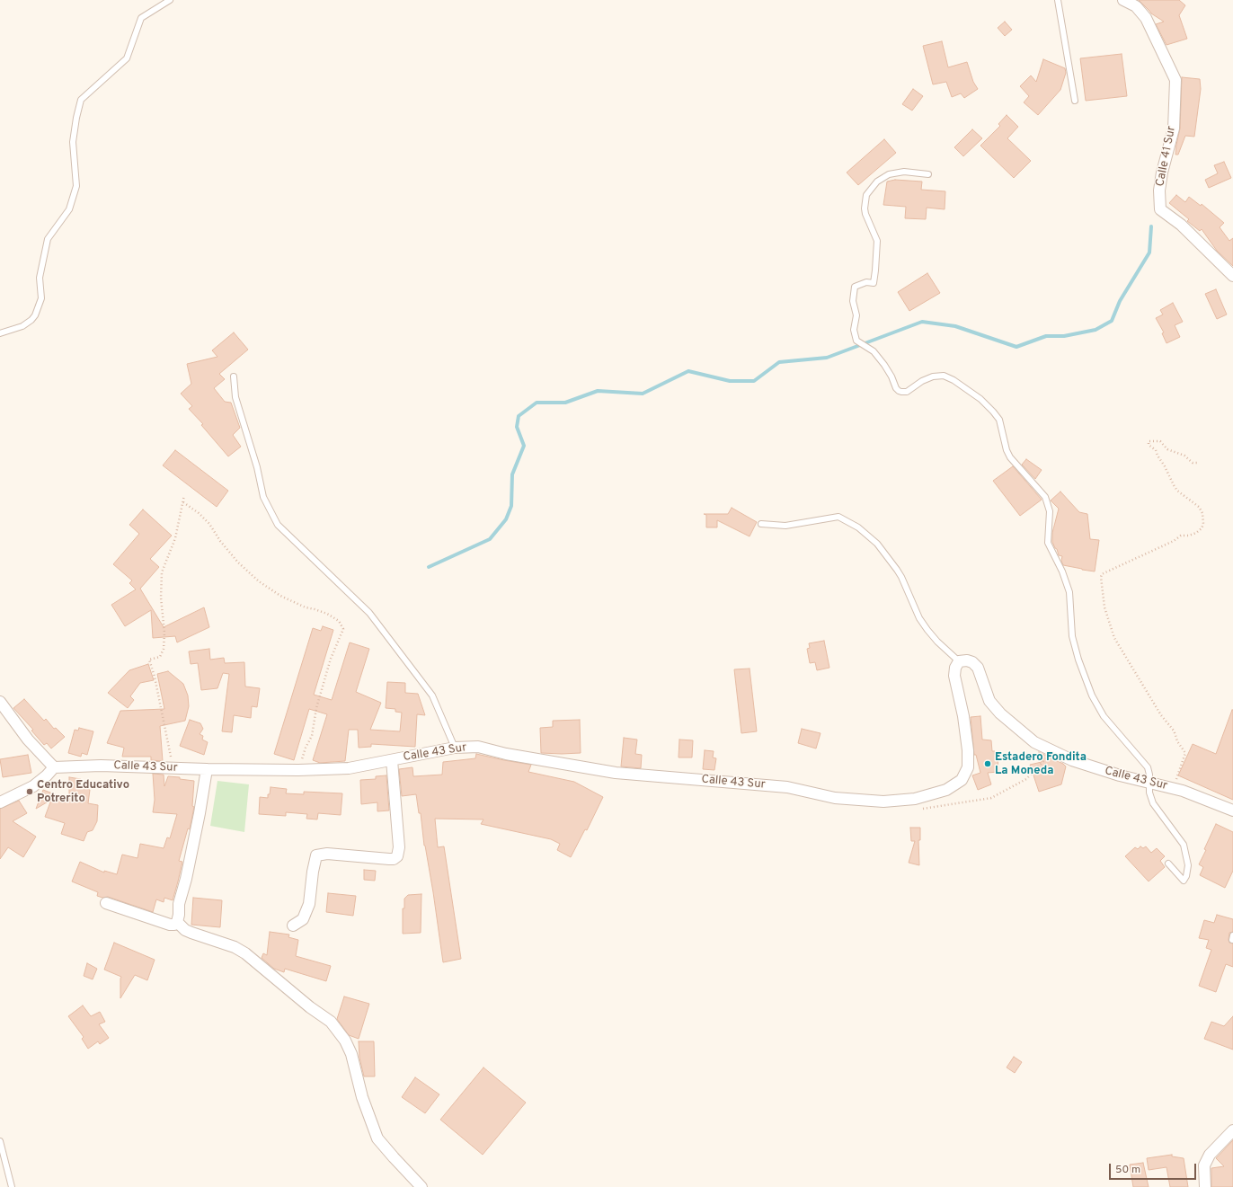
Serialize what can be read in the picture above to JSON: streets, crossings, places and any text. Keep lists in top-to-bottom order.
{
  "streets": {
    "street": ["Calle 41 Sur", "Calle 43 Sur"]
  },
  "places": ["Estadero Fondita La Moneda", "Centro Educativo Potrerito"],
  "scale_bar": "50 m"
}
